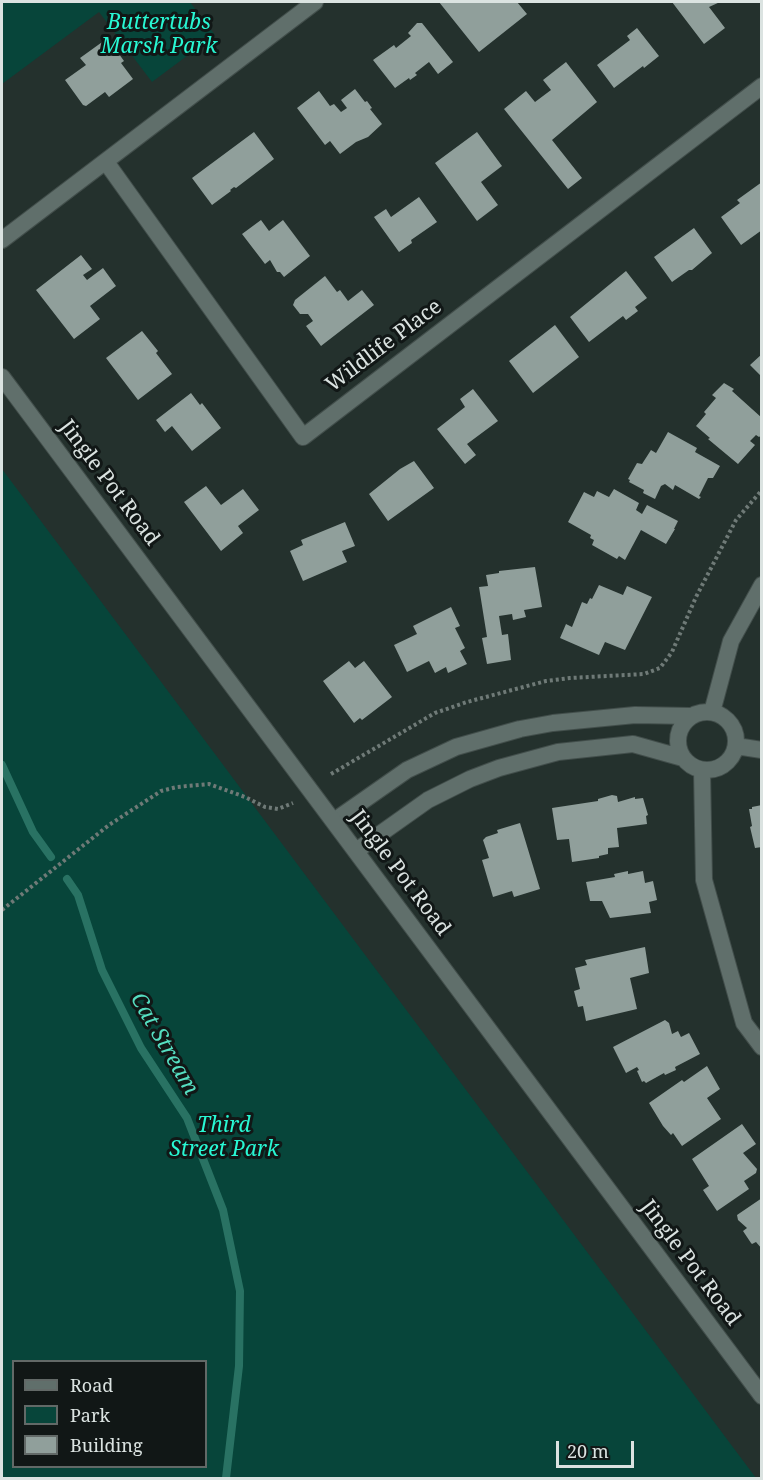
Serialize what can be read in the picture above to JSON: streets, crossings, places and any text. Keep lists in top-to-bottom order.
{
  "streets": {
    "street": ["Wildlife Place", "Jingle Pot Road"]
  },
  "water": ["Cat Stream"],
  "parks": ["Buttertubs Marsh Park", "Third Street Park"],
  "legend": ["Road", "Park", "Building"],
  "scale_bar": "20 m"
}
